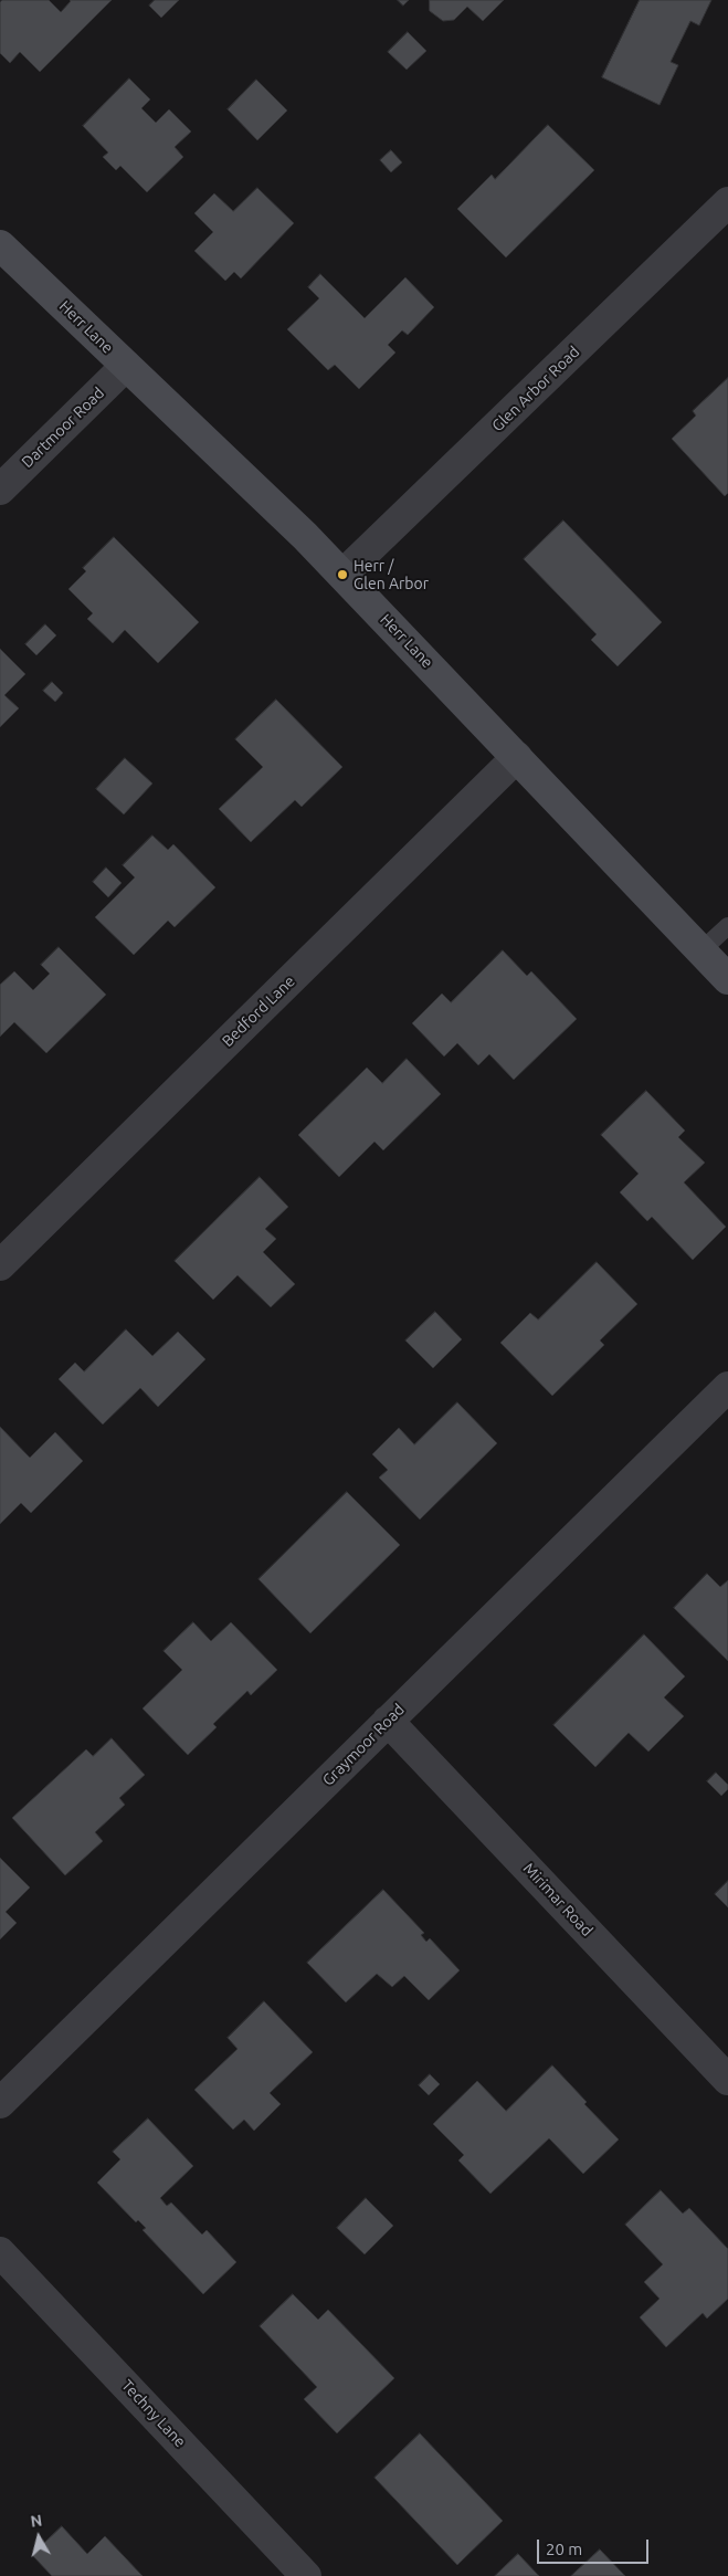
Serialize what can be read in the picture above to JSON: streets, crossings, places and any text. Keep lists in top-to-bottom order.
{
  "streets": {
    "main road": ["Herr Lane"],
    "street": [
      "Glen Arbor Road",
      "Dartmoor Road",
      "Bedford Lane",
      "Graymoor Road",
      "Mirimar Road",
      "Techny Lane"
    ]
  },
  "crossings": [
    ["Herr Lane", "Glen Arbor Road"],
    ["Herr Lane", "Dartmoor Road"],
    ["Herr Lane", "Bedford Lane"],
    ["Graymoor Road", "Mirimar Road"]
  ],
  "places": ["Herr / Glen Arbor"],
  "scale_bar": "20 m",
  "north": "top"
}
